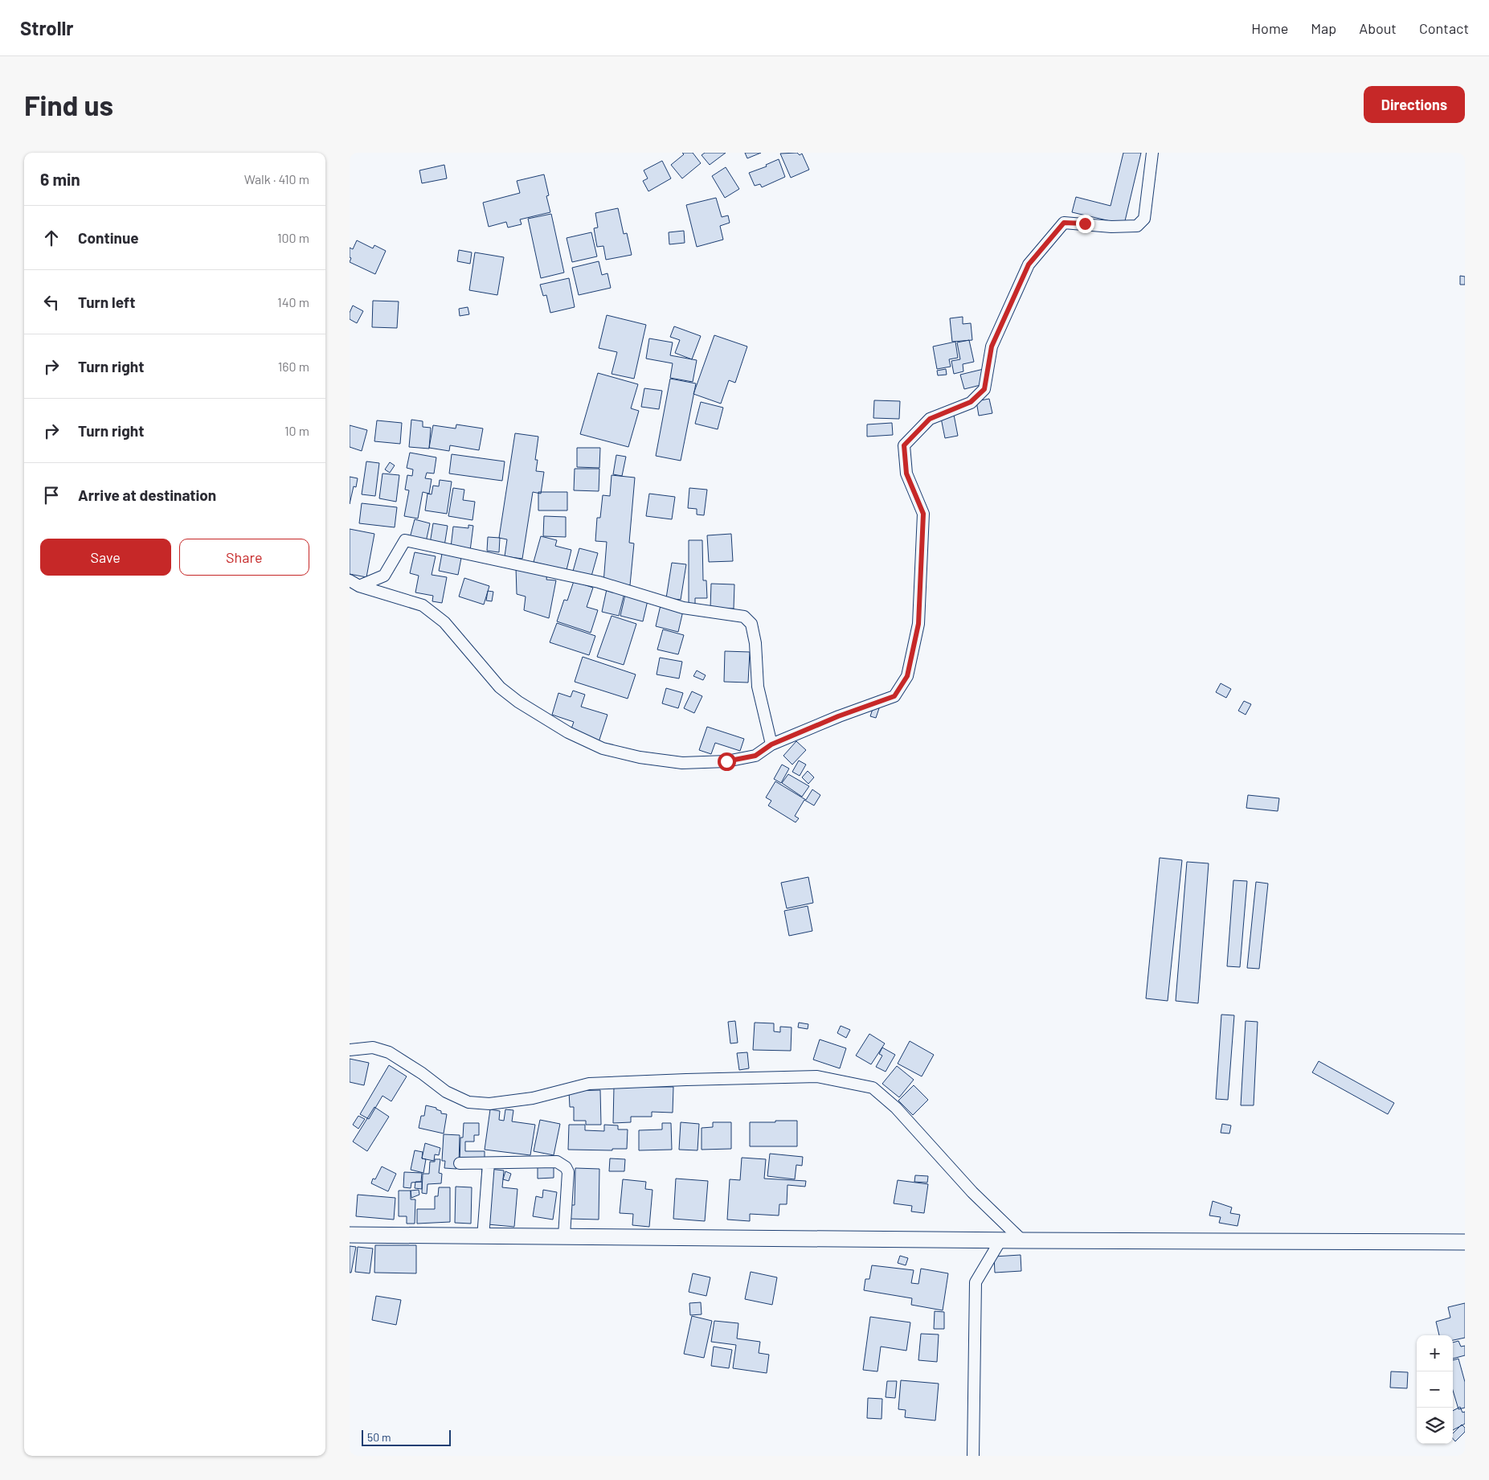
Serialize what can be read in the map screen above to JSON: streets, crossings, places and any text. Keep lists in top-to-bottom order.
{
  "scale_bar": "50 m",
  "page": {
    "header": "Strollr",
    "nav": [
      "Home",
      "Map",
      "About",
      "Contact"
    ],
    "buttons": [
      "Directions",
      ["Save", "Share"]
    ],
    "title": "Find us",
    "heading": ["6 min", "Walk · 410 m"],
    "list": [
      ["Continue", "100 m"],
      ["Turn left", "140 m"],
      ["Turn right", "160 m"],
      ["Turn right", "10 m"],
      "Arrive at destination"
    ],
    "map_buttons": ["+", "−"],
    "scale": "50 m"
  }
}
